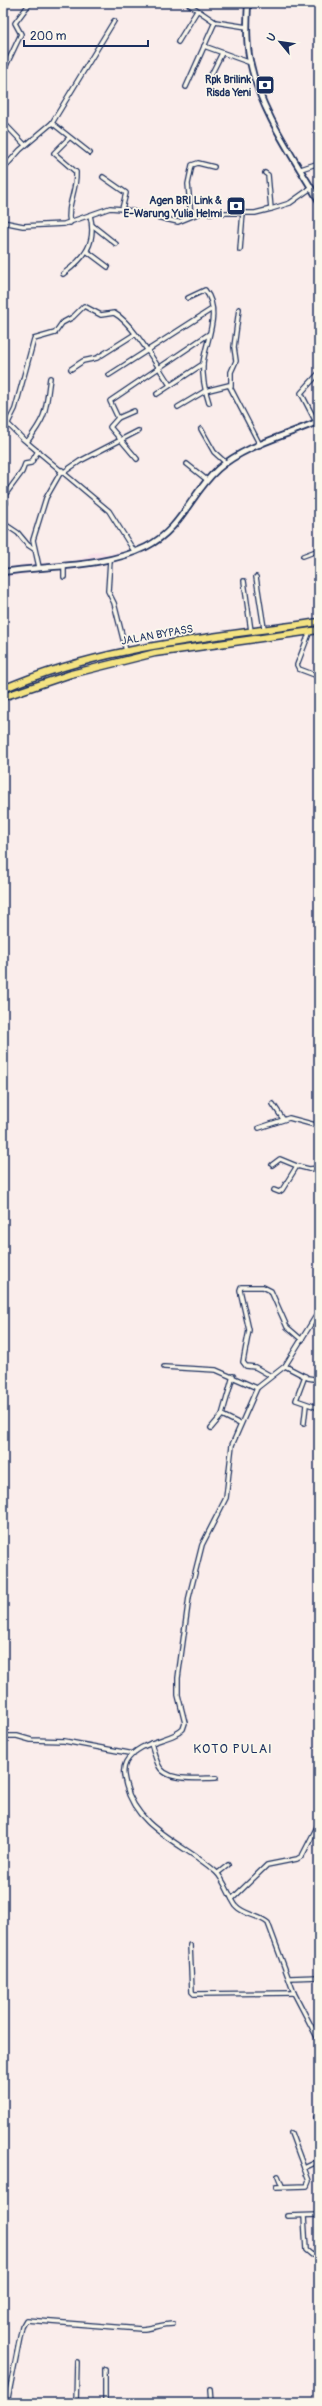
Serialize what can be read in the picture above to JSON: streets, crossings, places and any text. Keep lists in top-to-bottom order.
{
  "streets": {
    "highway": ["JALAN BYPASS"]
  },
  "districts": ["KOTO PULAI"],
  "places": {
    "bank": ["Rpk Brilink Risda Yeni", "Agen BRI Link & E-Warung Yulia Helmi"]
  },
  "scale_bar": "200 m",
  "north": "top left"
}
